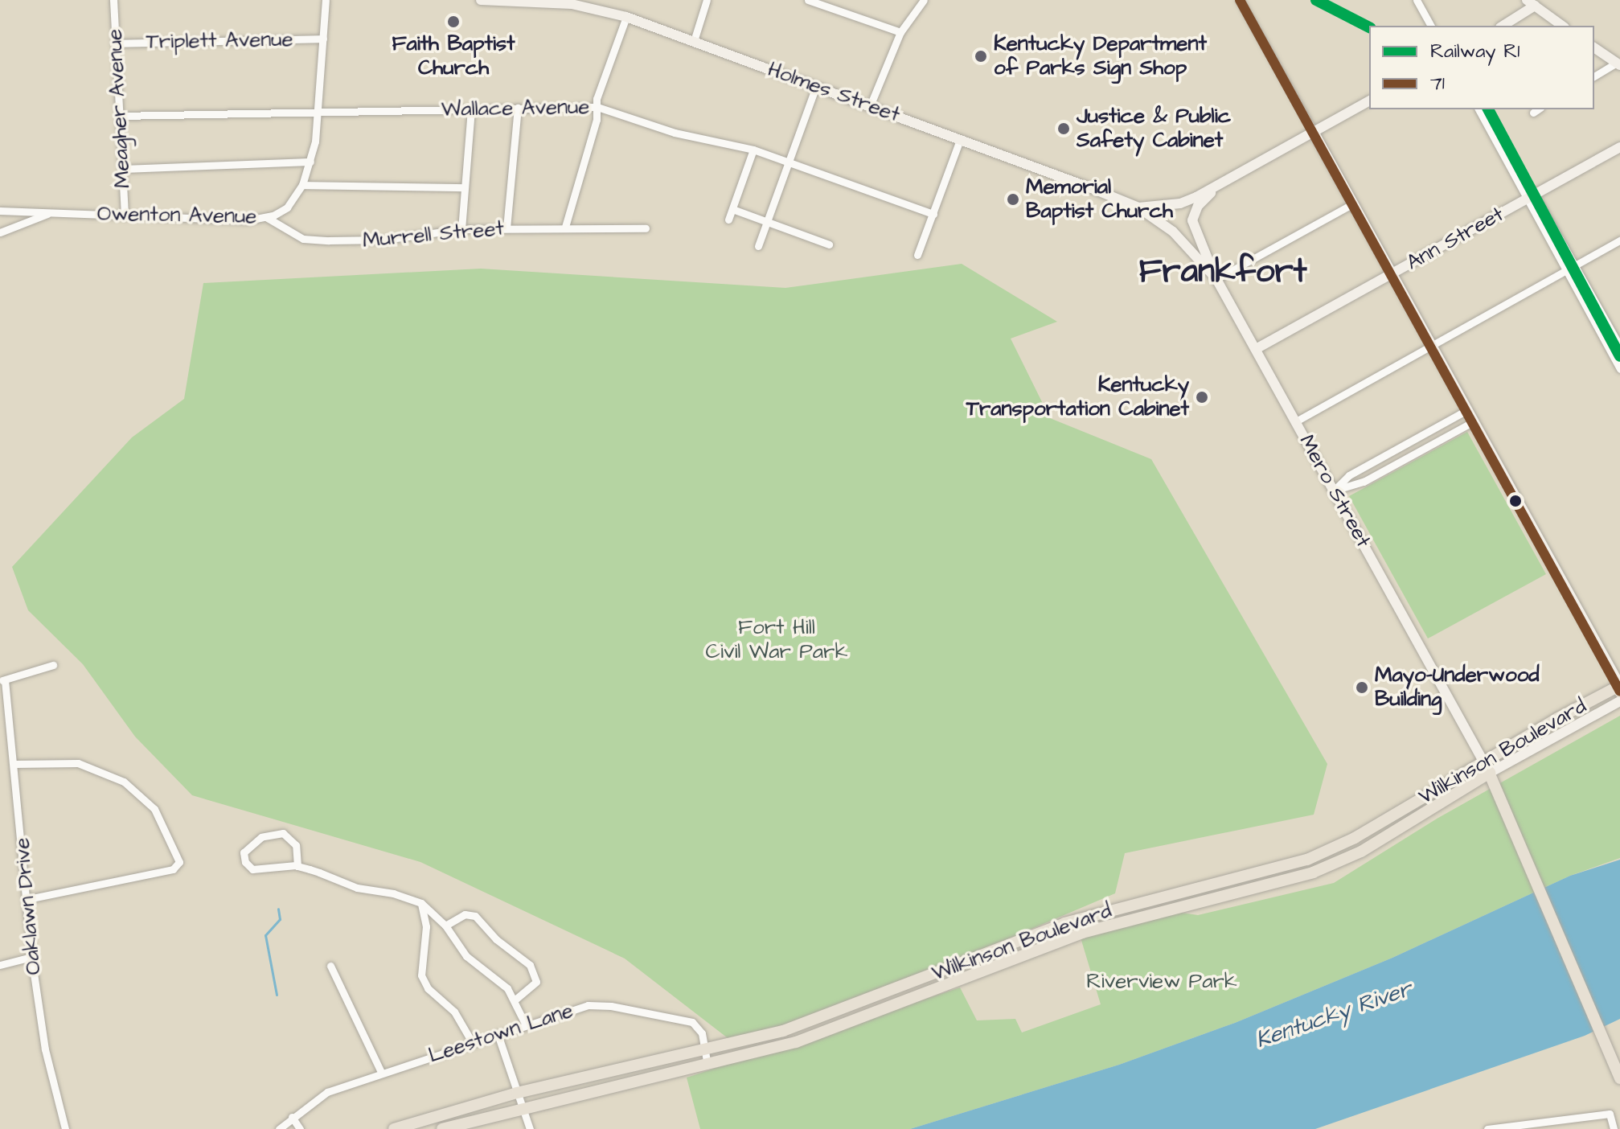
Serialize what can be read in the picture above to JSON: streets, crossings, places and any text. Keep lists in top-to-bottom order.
{
  "streets": {
    "highway": ["Wilkinson Boulevard"],
    "main road": ["Holmes Street", "Ann Street", "Mero Street"],
    "street": [
      "Triplett Avenue",
      "Meagher Avenue",
      "Wallace Avenue",
      "Owenton Avenue",
      "Murrell Street",
      "Oaklawn Drive",
      "Leestown Lane"
    ]
  },
  "crossings": [
    ["Triplett Avenue", "Meagher Avenue"],
    ["Triplett Avenue", "Owenton Avenue"],
    ["Holmes Street", "Mero Street"],
    ["Meagher Avenue", "Wallace Avenue"],
    ["Meagher Avenue", "Owenton Avenue"],
    ["Wallace Avenue", "Owenton Avenue"],
    ["Owenton Avenue", "Murrell Street"],
    ["Ann Street", "Mero Street"],
    ["Mero Street", "Wilkinson Boulevard"],
    ["Wilkinson Boulevard", "Leestown Lane"]
  ],
  "districts": ["Frankfort"],
  "water": ["Kentucky River"],
  "parks": ["Fort Hill Civil War Park", "Riverview Park"],
  "places": [
    "Faith Baptist Church",
    "Kentucky Department of Parks Sign Shop",
    "Justice & Public Safety Cabinet",
    "Memorial Baptist Church",
    "Kentucky Transportation Cabinet",
    "Mayo-Underwood Building"
  ],
  "lines": ["rail line R1", "transit line 71"],
  "legend": ["Railway R1", "71"]
}
